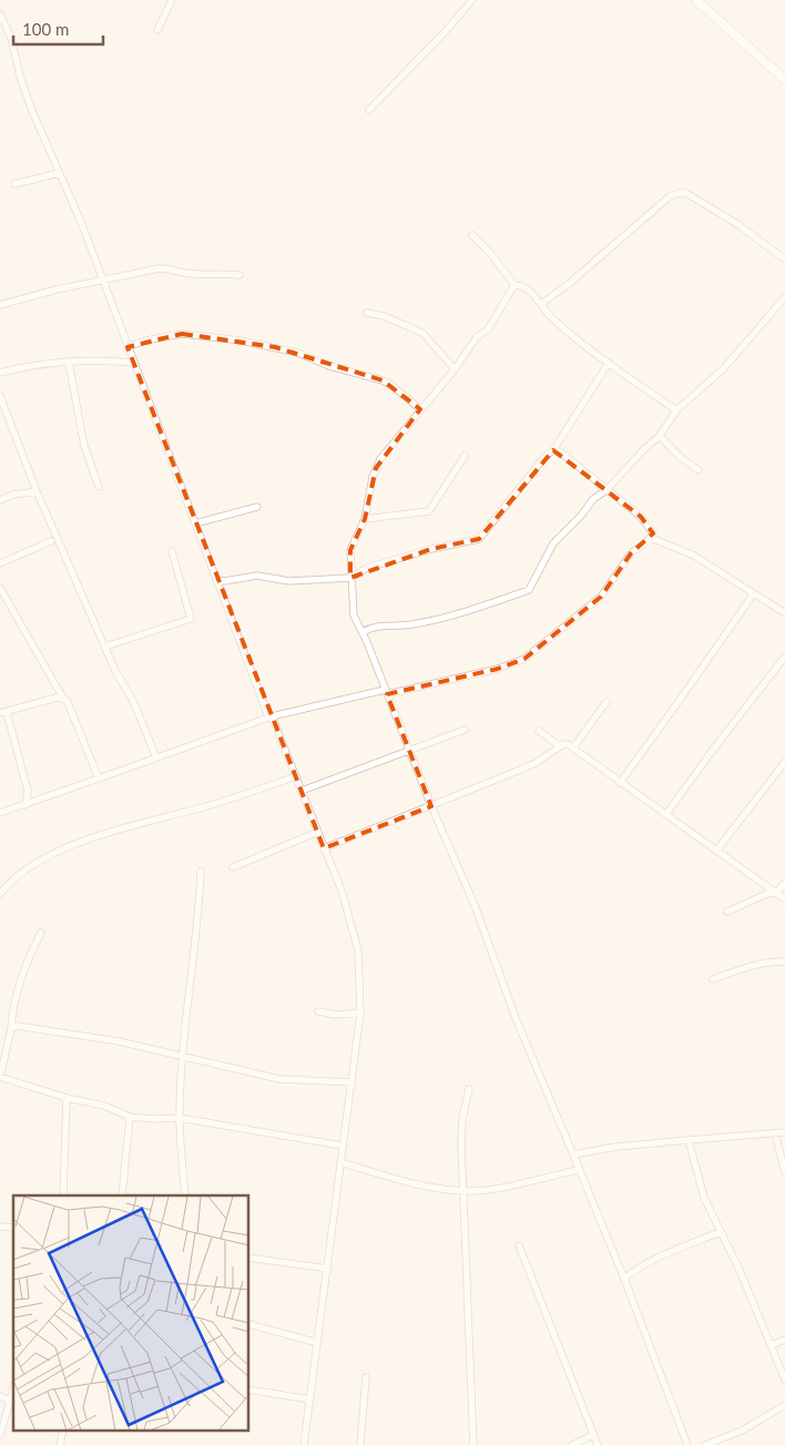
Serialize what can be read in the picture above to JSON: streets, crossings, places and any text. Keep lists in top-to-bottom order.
{
  "scale_bar": "100 m"
}
